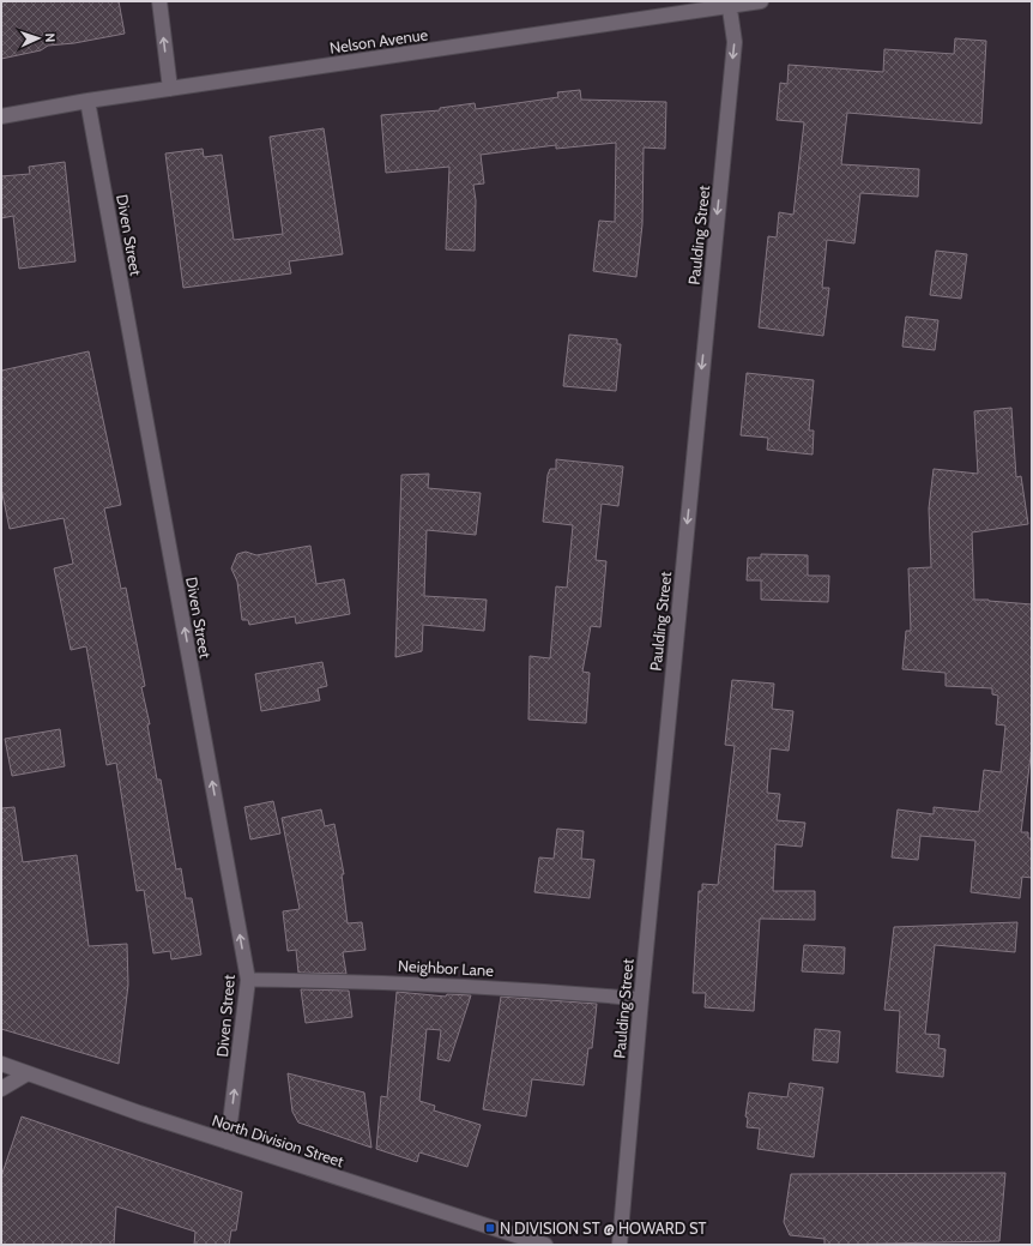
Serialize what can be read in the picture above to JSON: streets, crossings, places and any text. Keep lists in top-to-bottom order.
{
  "streets": {
    "street": [
      "Nelson Avenue",
      "Diven Street",
      "Paulding Street",
      "North Division Street"
    ],
    "lane": ["Neighbor Lane"]
  },
  "crossings": [
    ["Nelson Avenue", "Diven Street"],
    ["Nelson Avenue", "Paulding Street"],
    ["Diven Street", "Neighbor Lane"],
    ["Diven Street", "North Division Street"],
    ["Paulding Street", "Neighbor Lane"]
  ],
  "one_way": ["Diven Street", "Paulding Street"],
  "places": {
    "transit": ["N DIVISION ST @ HOWARD ST"]
  },
  "north": "right"
}
